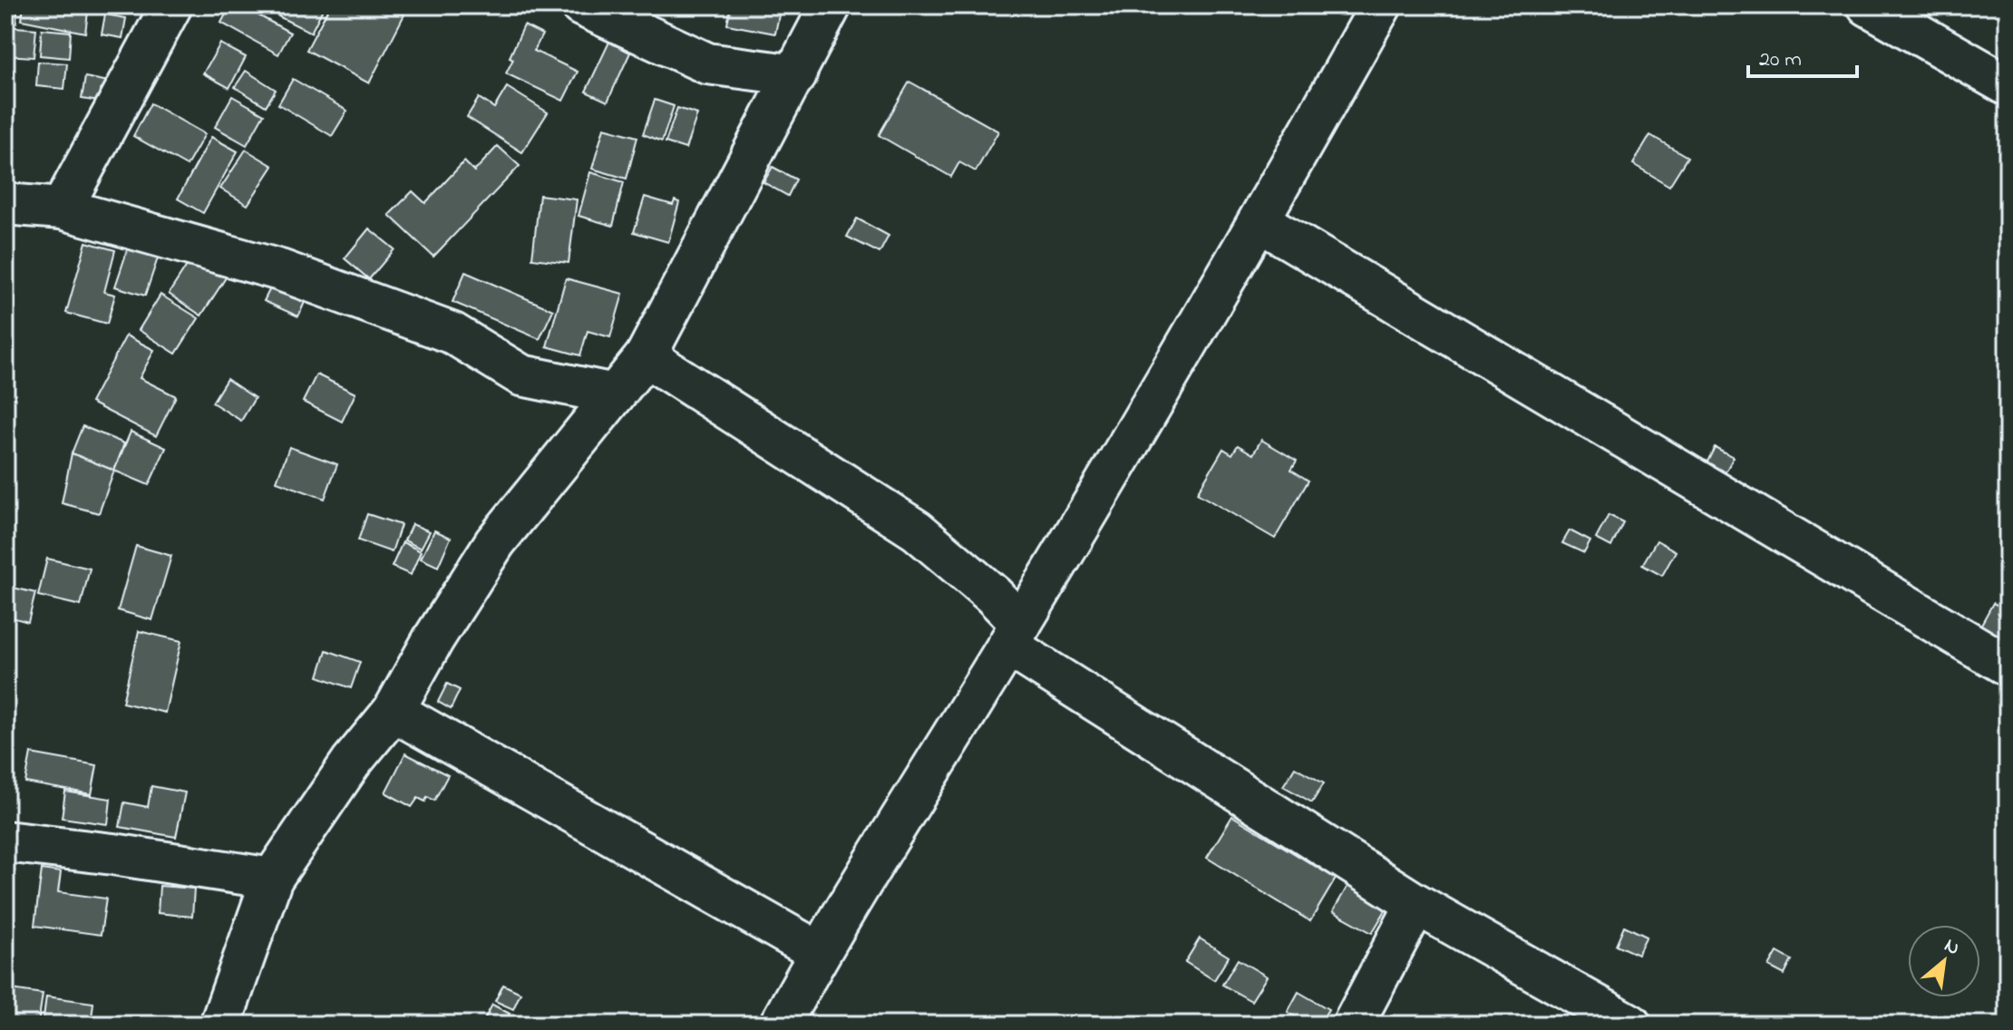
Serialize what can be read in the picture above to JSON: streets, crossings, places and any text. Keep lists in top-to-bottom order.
{
  "scale_bar": "20 m",
  "north": "top right"
}
